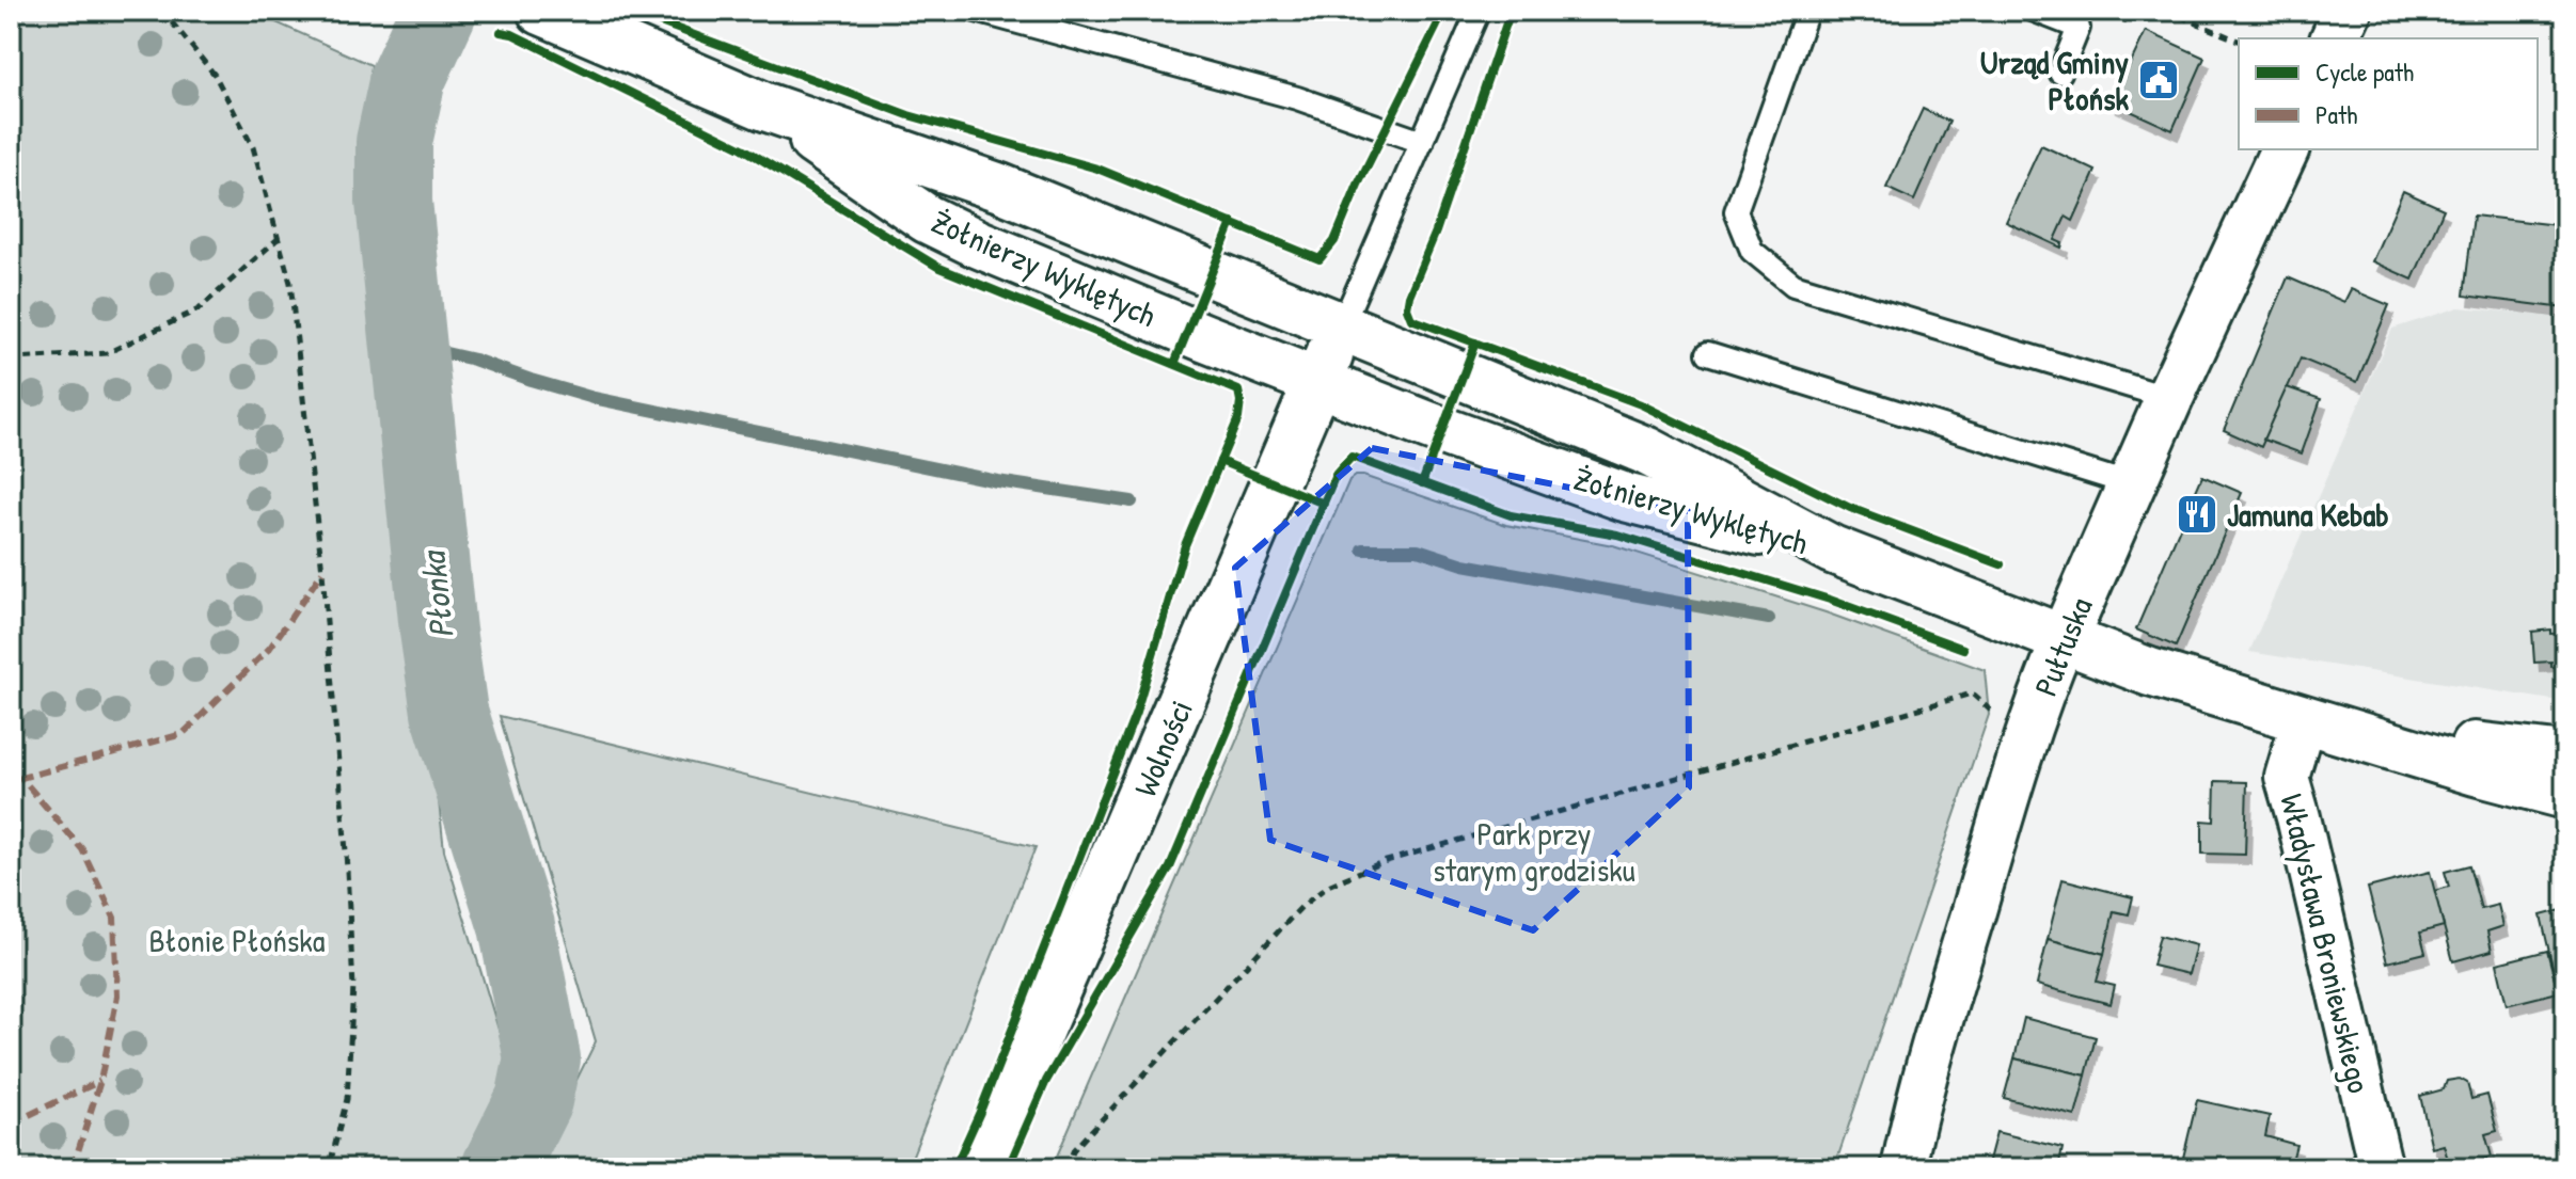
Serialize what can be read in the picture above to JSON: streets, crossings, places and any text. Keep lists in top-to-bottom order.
{
  "streets": {
    "street": [
      "Żołnierzy Wyklętych",
      "Pułtuska",
      "Wolności",
      "Władysława Broniewskiego"
    ]
  },
  "crossings": [
    ["Żołnierzy Wyklętych", "Pułtuska"],
    ["Żołnierzy Wyklętych", "Wolności"],
    ["Żołnierzy Wyklętych", "Władysława Broniewskiego"]
  ],
  "water": ["Płonka"],
  "parks": ["Park przy starym grodzisku", "Błonie Płońska"],
  "places": {
    "public building": ["Urząd Gminy Płońsk"],
    "restaurant": ["Jamuna Kebab"]
  },
  "legend": ["Cycle path", "Path"]
}
